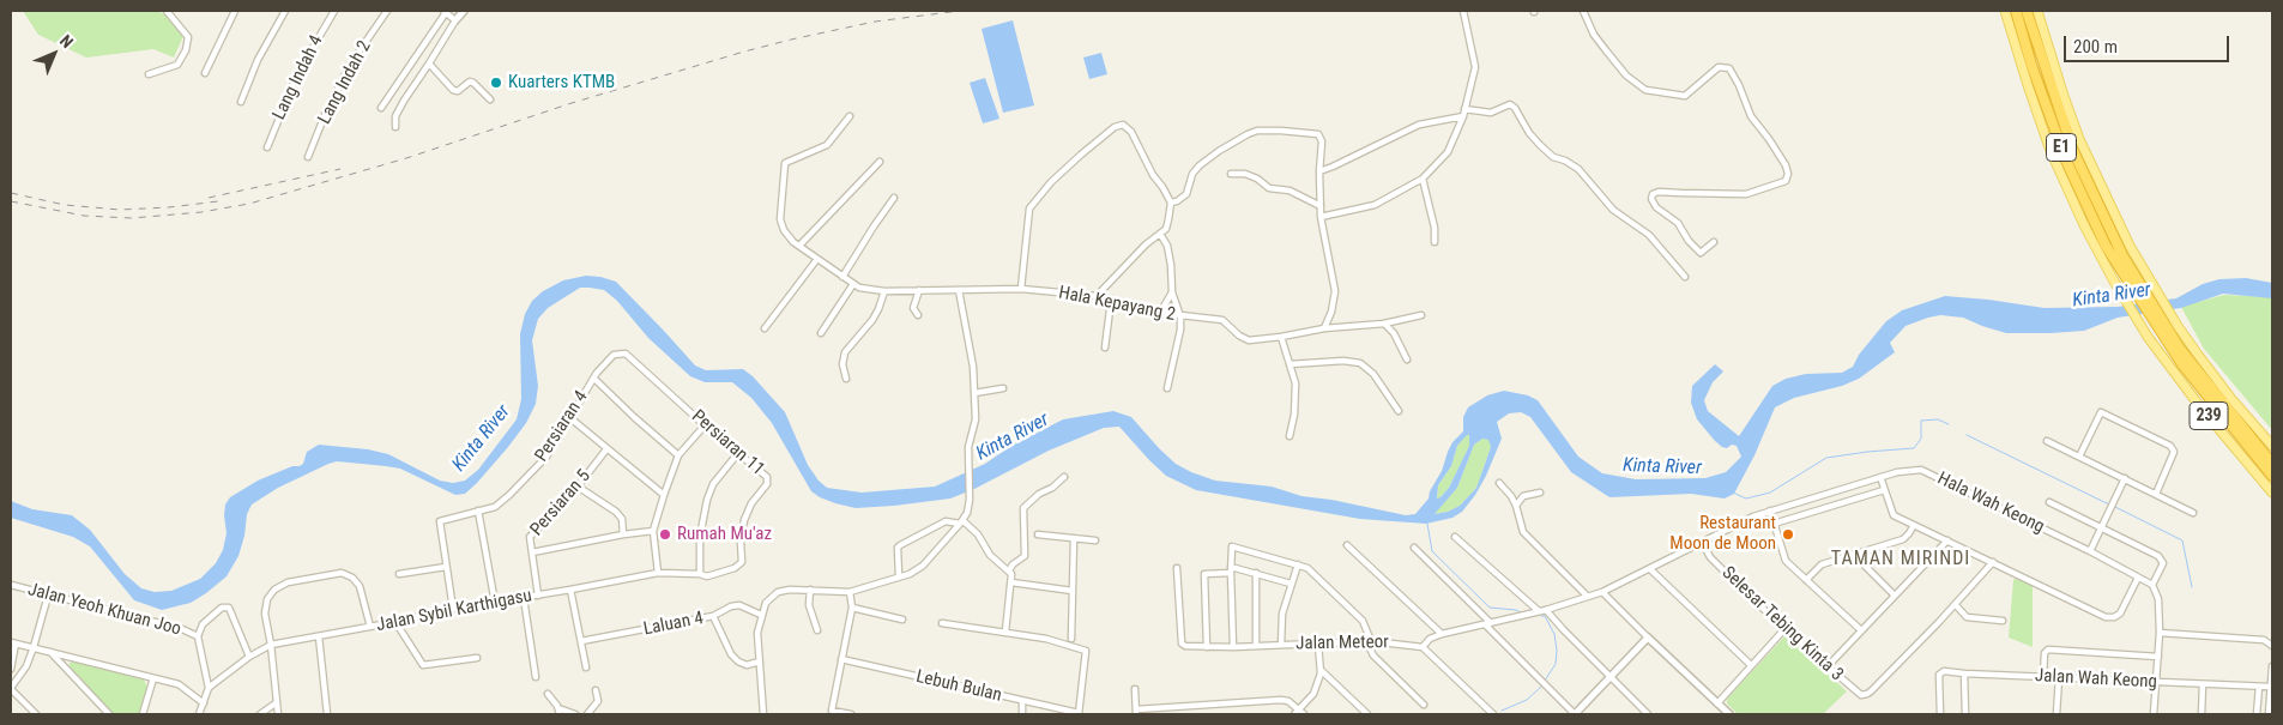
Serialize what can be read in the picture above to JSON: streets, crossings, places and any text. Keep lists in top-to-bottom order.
{
  "streets": {
    "highway": ["E1"],
    "main road": ["239"],
    "street": [
      "Lang Indah 4",
      "Lang Indah 2",
      "Hala Kepayang 2",
      "Persiaran 4",
      "Persiaran 11",
      "Persiaran 5",
      "Hala Wah Keong",
      "Jalan Yeoh Khuan Joo",
      "Jalan Sybil Karthigasu",
      "Laluan 4",
      "Selesar Tebing Kinta 3",
      "Jalan Meteor",
      "Jalan Wah Keong",
      "Lebuh Bulan"
    ]
  },
  "crossings": [
    ["Persiaran 4", "Persiaran 11"],
    ["Persiaran 11", "Jalan Sybil Karthigasu"],
    ["Persiaran 5", "Jalan Sybil Karthigasu"],
    ["Hala Wah Keong", "Selesar Tebing Kinta 3"]
  ],
  "districts": ["TAMAN MIRINDI"],
  "water": ["Kinta River"],
  "places": ["Kuarters KTMB", "Rumah Mu'az", "Restaurant Moon de Moon"],
  "scale_bar": "200 m",
  "north": "top right"
}
